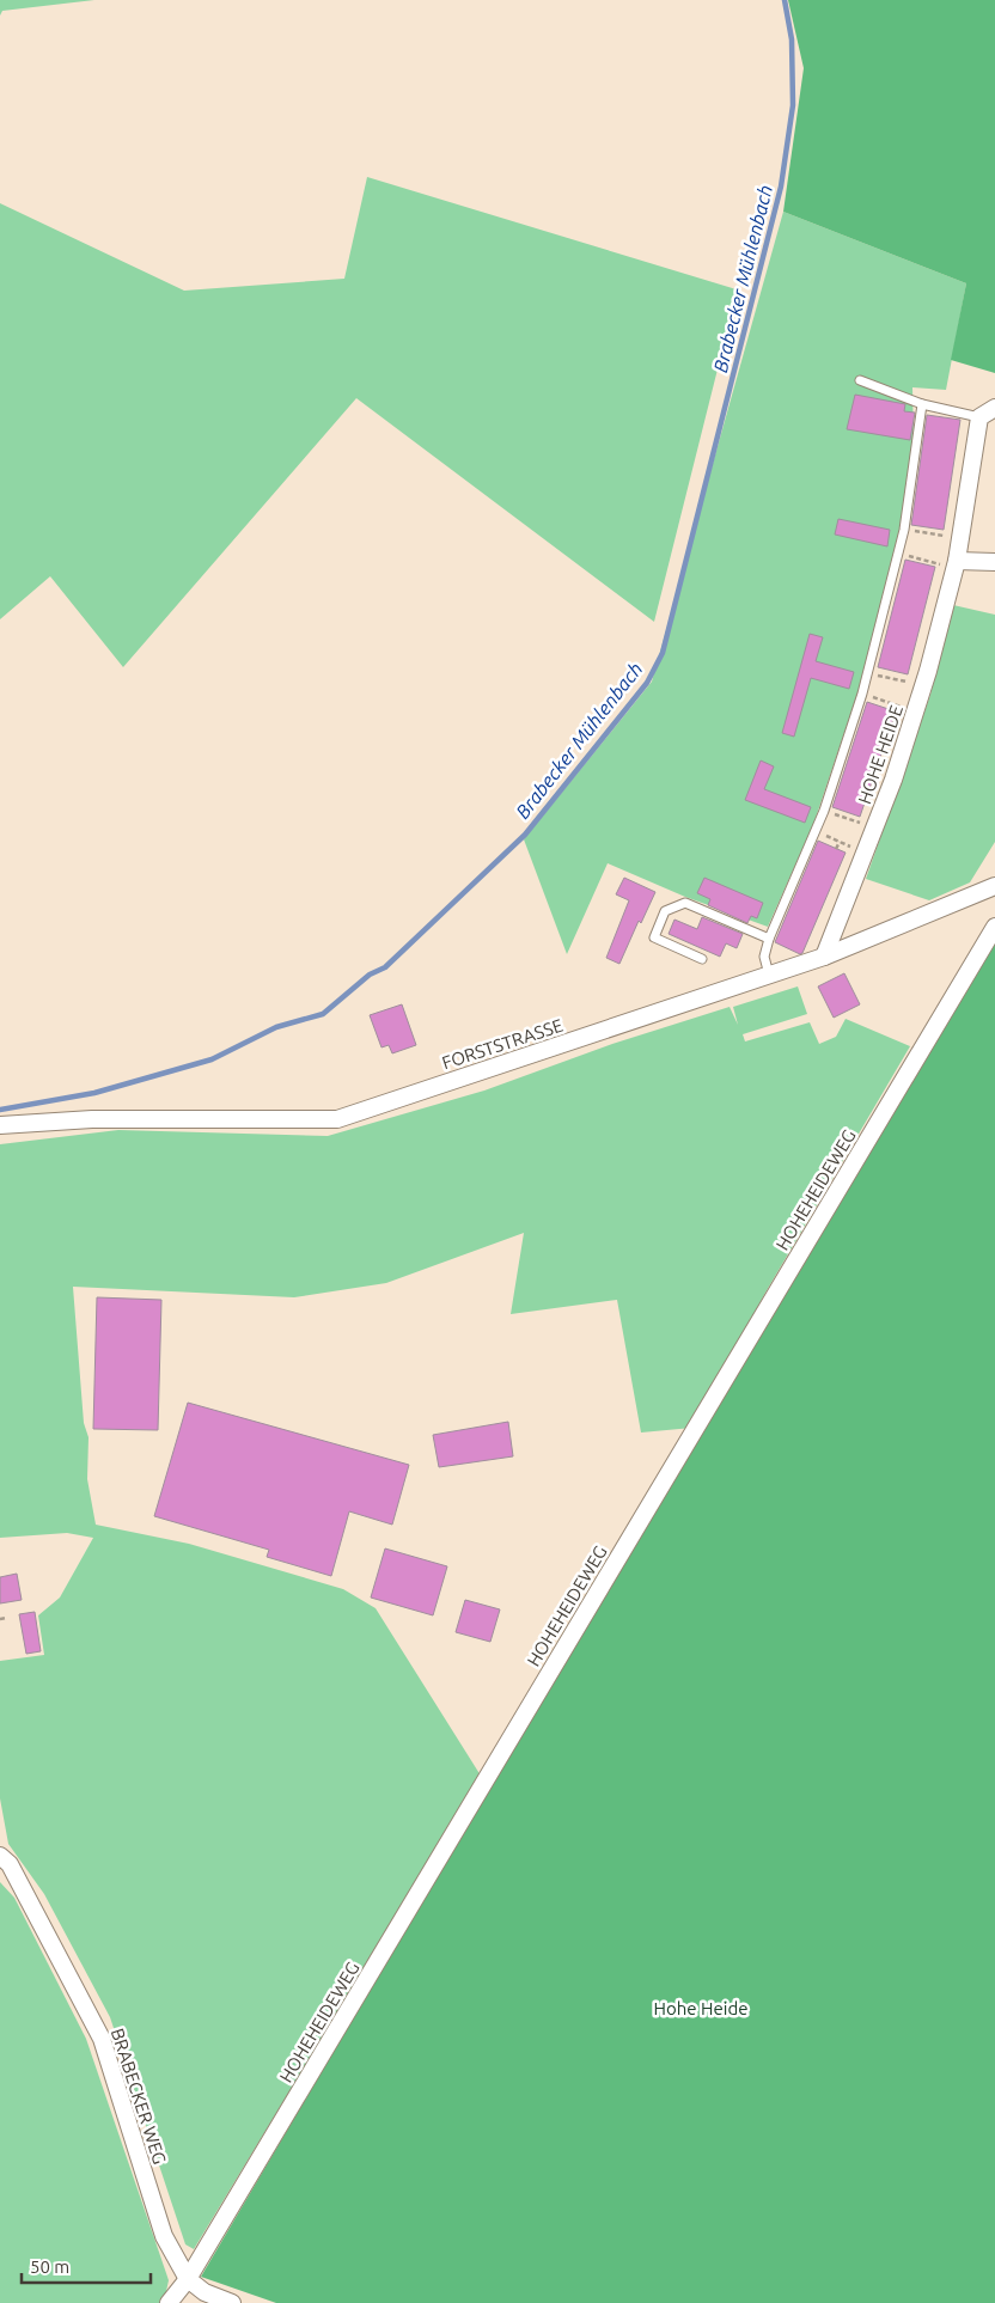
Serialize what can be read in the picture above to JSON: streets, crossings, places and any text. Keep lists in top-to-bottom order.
{
  "streets": {
    "street": [
      "HOHE HEIDE",
      "FORSTSTRASSE",
      "HOHEHEIDEWEG",
      "BRABECKER WEG"
    ]
  },
  "crossings": [
    ["HOHE HEIDE", "FORSTSTRASSE"],
    ["HOHEHEIDEWEG", "BRABECKER WEG"]
  ],
  "water": ["Brabecker Mühlenbach"],
  "parks": ["Hohe Heide"],
  "scale_bar": "50 m"
}
